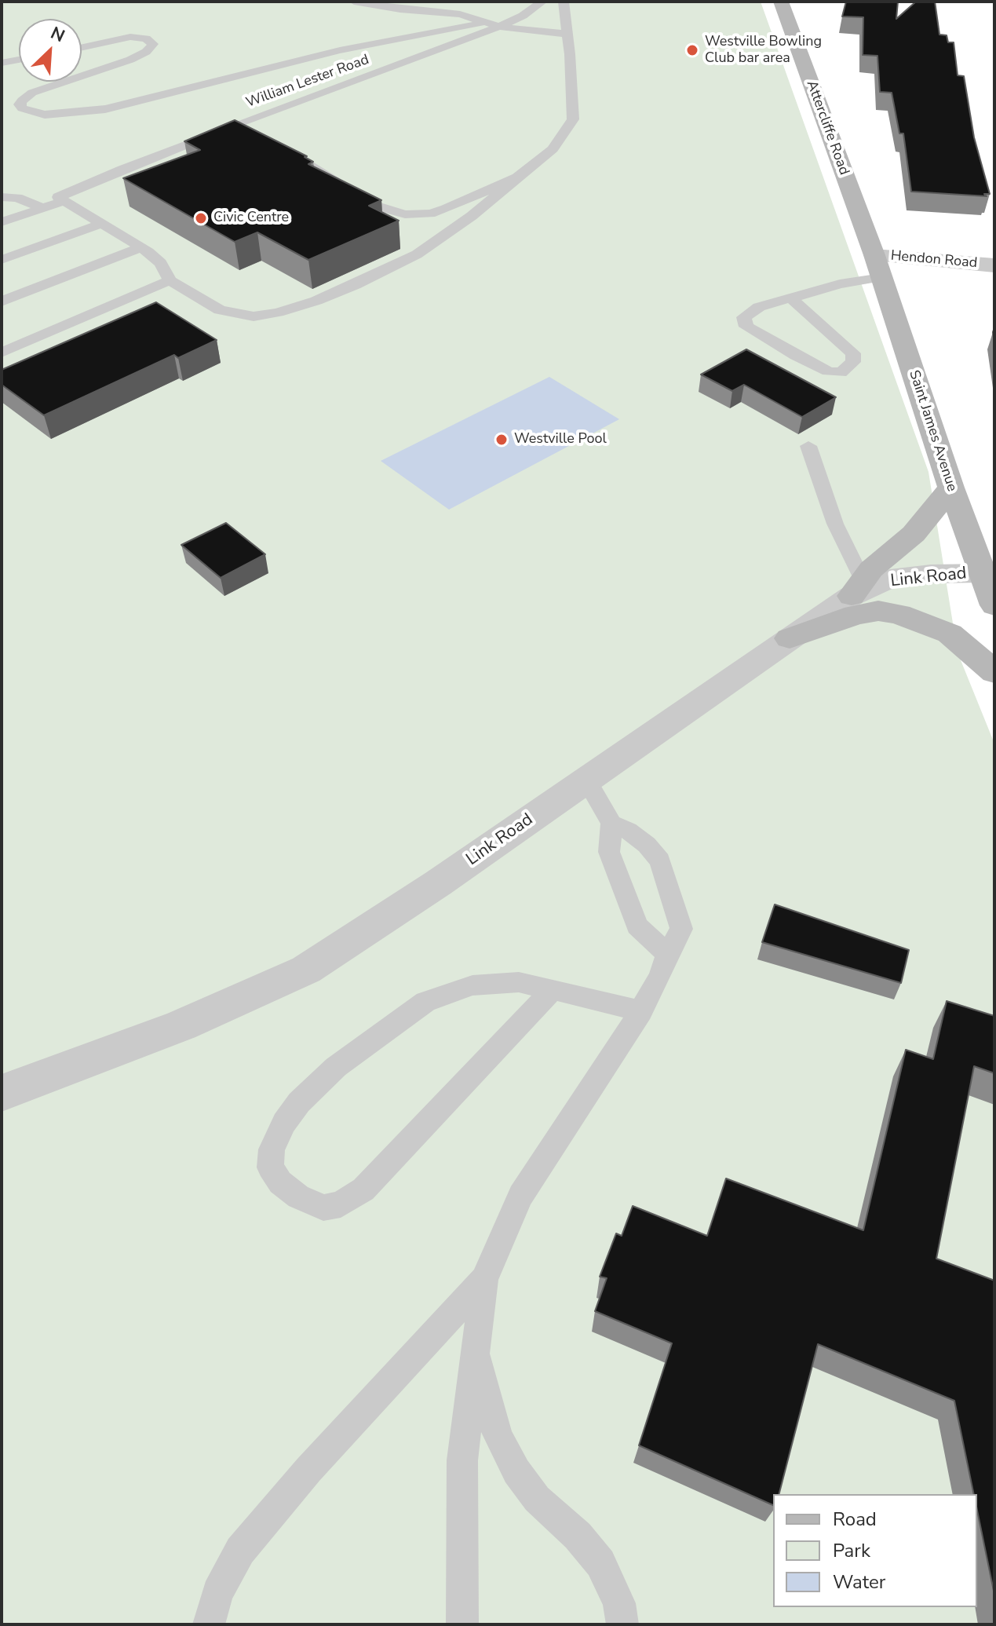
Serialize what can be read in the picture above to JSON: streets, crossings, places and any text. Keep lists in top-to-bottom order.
{
  "streets": {
    "main road": ["Attercliffe Road", "Saint James Avenue"],
    "street": ["Hendon Road", "Link Road"],
    "lane": ["William Lester Road"]
  },
  "crossings": [
    ["Attercliffe Road", "Hendon Road"],
    ["Attercliffe Road", "Saint James Avenue"],
    ["Hendon Road", "Saint James Avenue"],
    ["Saint James Avenue", "Link Road"]
  ],
  "places": ["Westville Bowling Club bar area", "Civic Centre", "Westville Pool"],
  "legend": ["Road", "Park", "Water"],
  "north": "top right"
}
